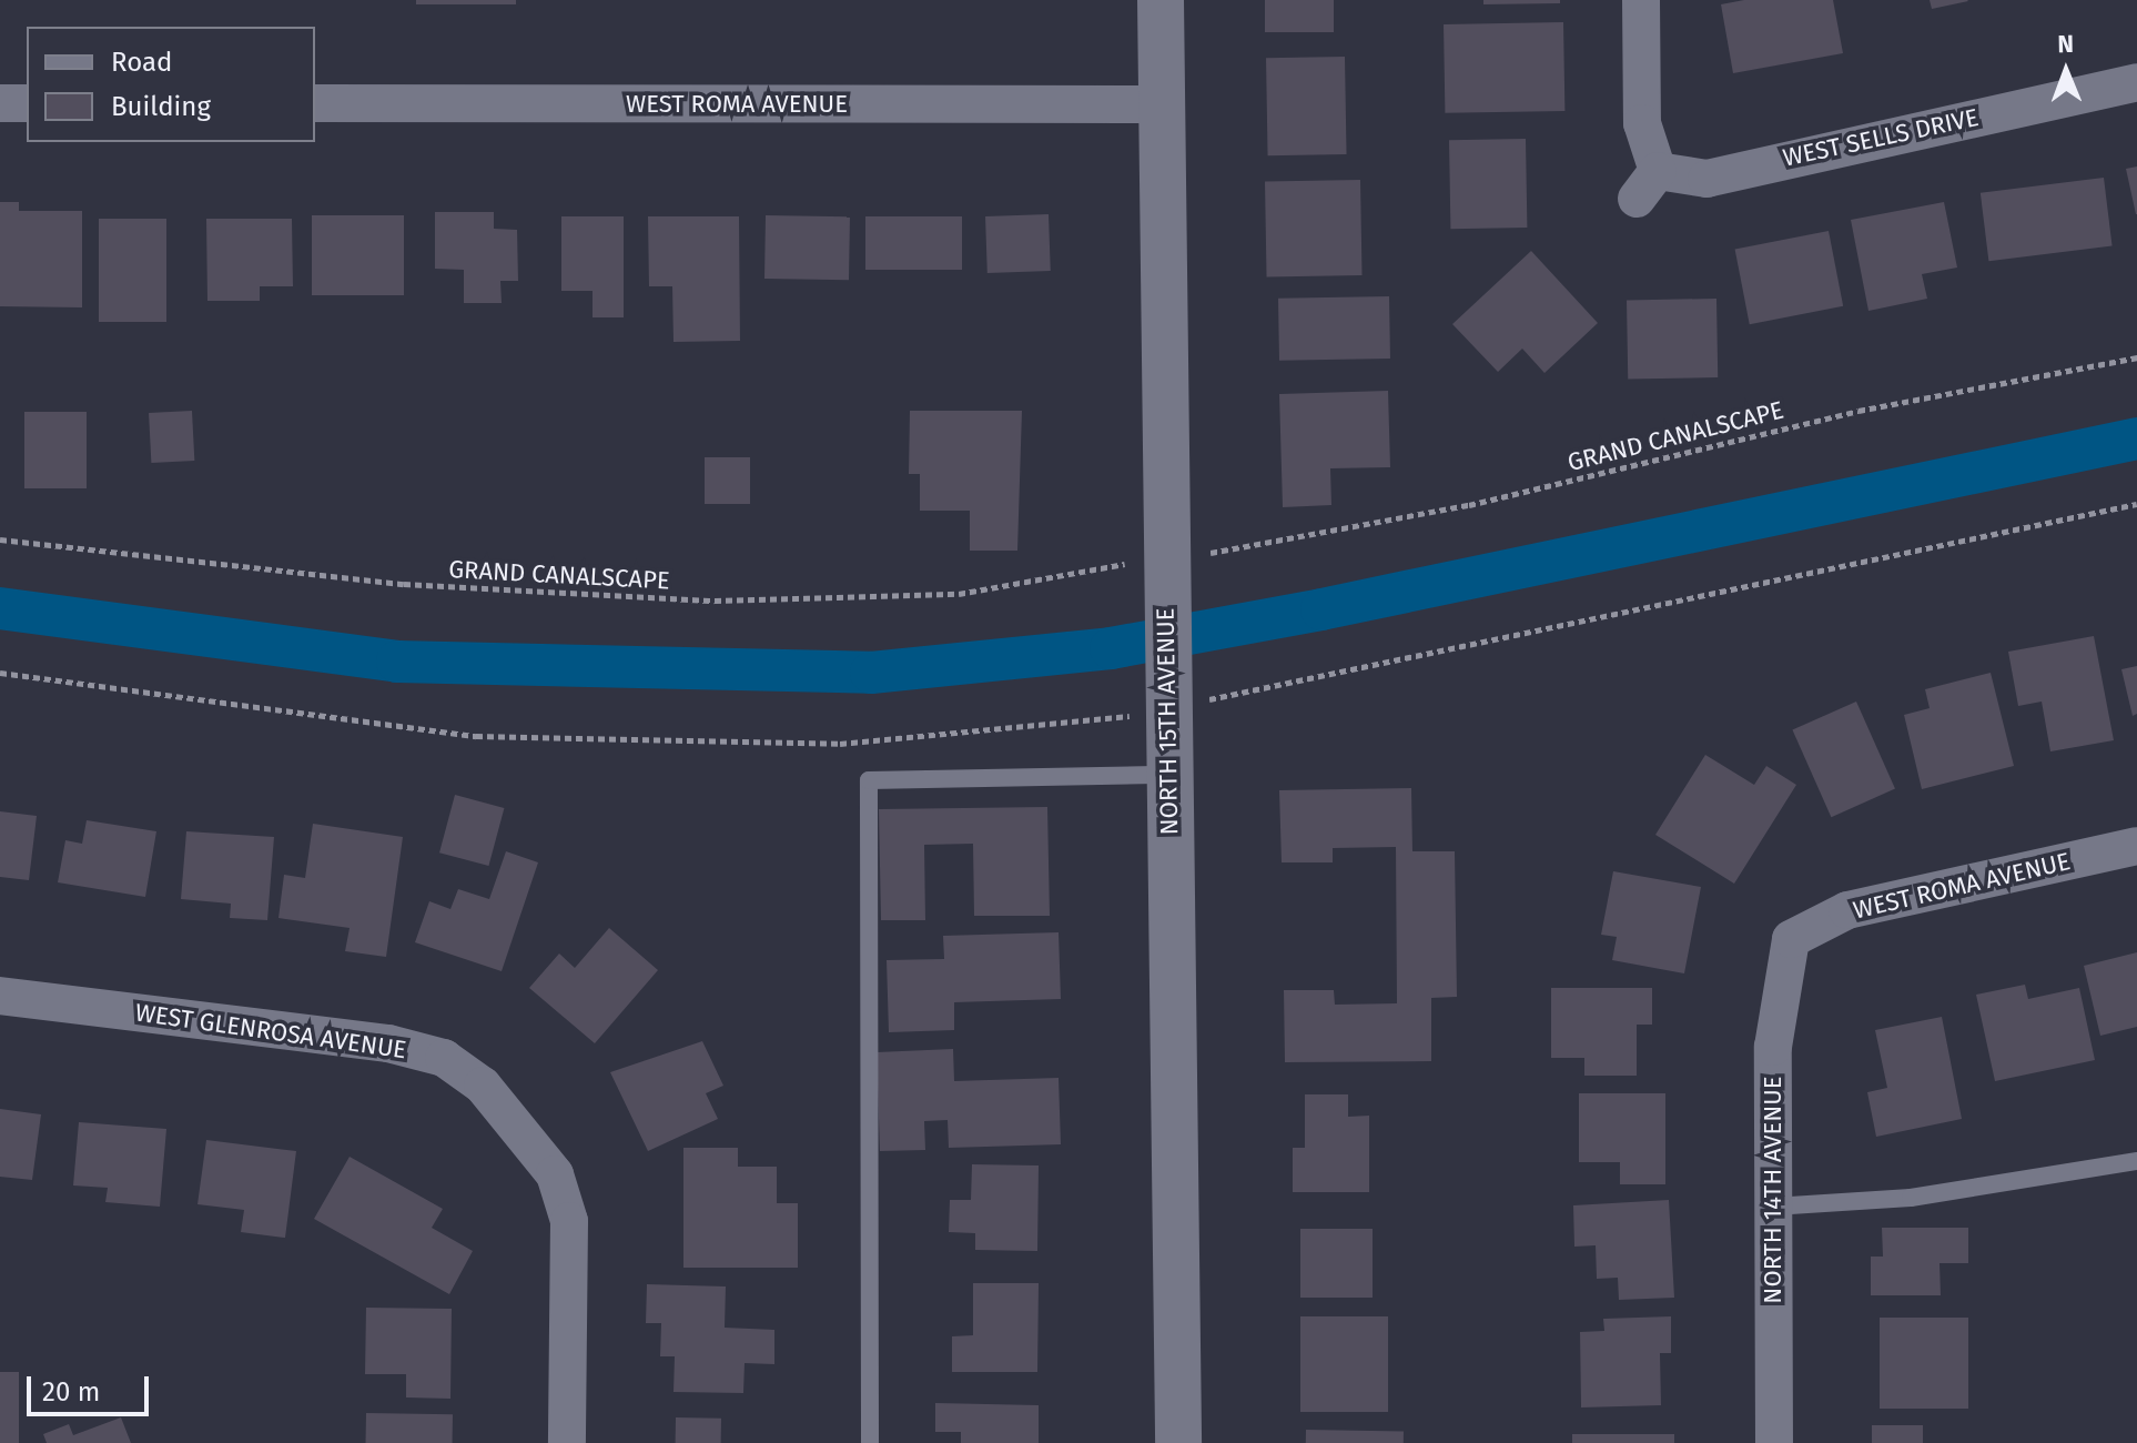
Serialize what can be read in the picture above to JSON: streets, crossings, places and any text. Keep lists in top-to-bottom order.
{
  "streets": {
    "street": [
      "WEST ROMA AVENUE",
      "WEST SELLS DRIVE",
      "NORTH 15TH AVENUE",
      "WEST GLENROSA AVENUE",
      "NORTH 14TH AVENUE"
    ],
    "path": ["GRAND CANALSCAPE"]
  },
  "crossings": [
    ["WEST ROMA AVENUE", "NORTH 15TH AVENUE"],
    ["WEST ROMA AVENUE", "NORTH 14TH AVENUE"]
  ],
  "legend": ["Road", "Building"],
  "scale_bar": "20 m",
  "north": "top"
}
